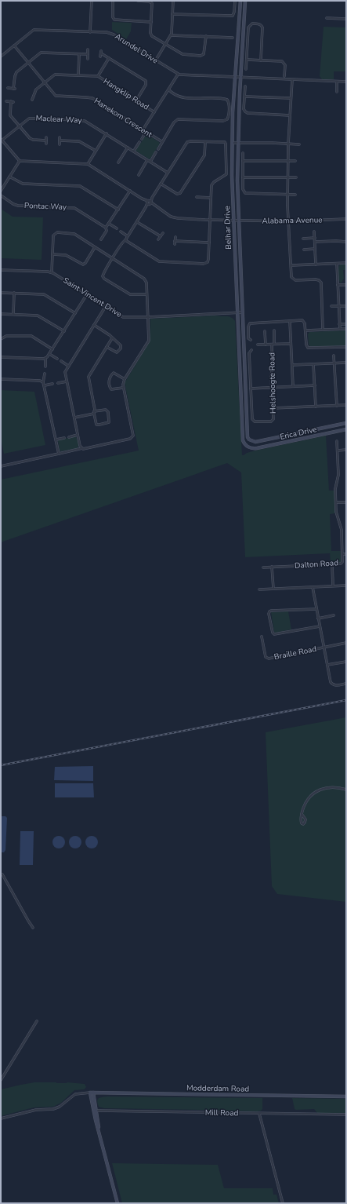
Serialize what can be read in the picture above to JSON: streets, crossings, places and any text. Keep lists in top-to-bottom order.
{
  "streets": {
    "main road": ["Belhar Drive", "Erica Drive", "Modderdam Road"],
    "street": [
      "Arundel Drive",
      "Hangklip Road",
      "Hanekom Crescent",
      "Maclear Way",
      "Pontac Way",
      "Alabama Avenue",
      "Saint Vincent Drive",
      "Helshoogte Road",
      "Dalton Road",
      "Braille Road",
      "Mill Road"
    ]
  },
  "crossings": [
    ["Arundel Drive", "Hanekom Crescent"],
    ["Arundel Drive", "Belhar Drive"],
    ["Hangklip Road", "Hanekom Crescent"],
    ["Alabama Avenue", "Belhar Drive"],
    ["Belhar Drive", "Saint Vincent Drive"],
    ["Belhar Drive", "Erica Drive"]
  ]
}
